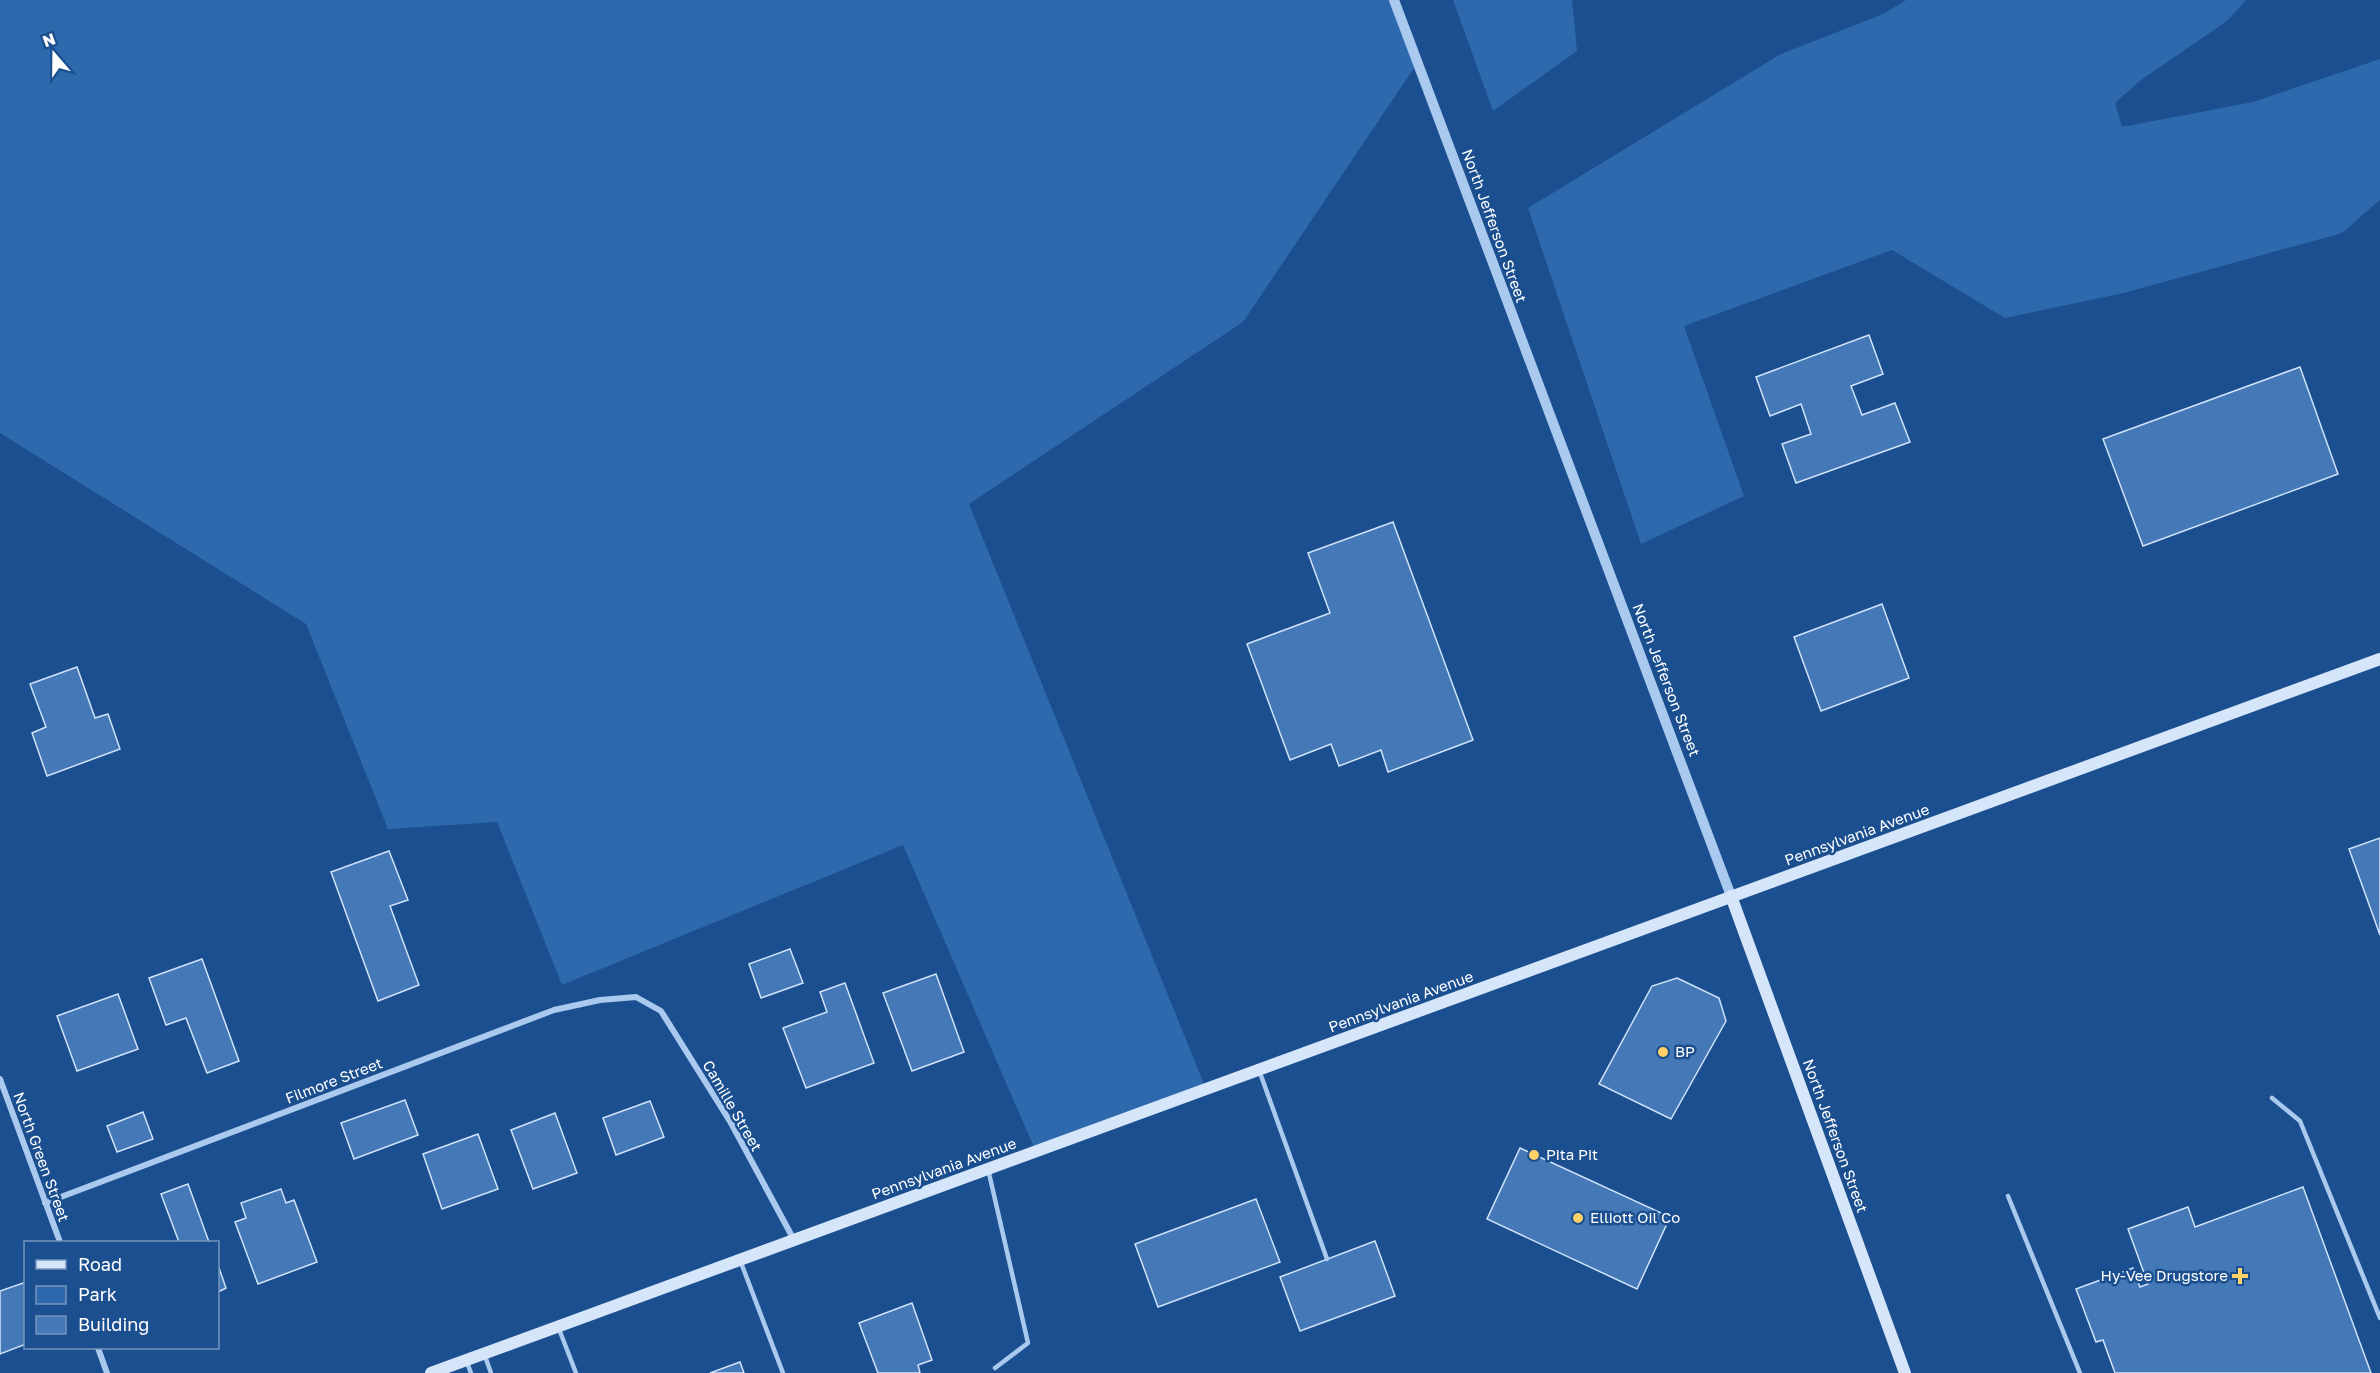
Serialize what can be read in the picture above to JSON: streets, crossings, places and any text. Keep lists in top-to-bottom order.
{
  "streets": {
    "main road": ["North Jefferson Street", "Pennsylvania Avenue"],
    "street": ["Filmore Street", "Camille Street", "North Green Street"]
  },
  "crossings": [
    ["North Jefferson Street", "Pennsylvania Avenue"],
    ["Pennsylvania Avenue", "Camille Street"],
    ["Filmore Street", "Camille Street"],
    ["Filmore Street", "North Green Street"]
  ],
  "places": {
    "other": ["BP", "Pita Pit", "Elliott Oil Co"],
    "health": ["Hy-Vee Drugstore"]
  },
  "legend": ["Road", "Park", "Building"],
  "north": "top"
}
